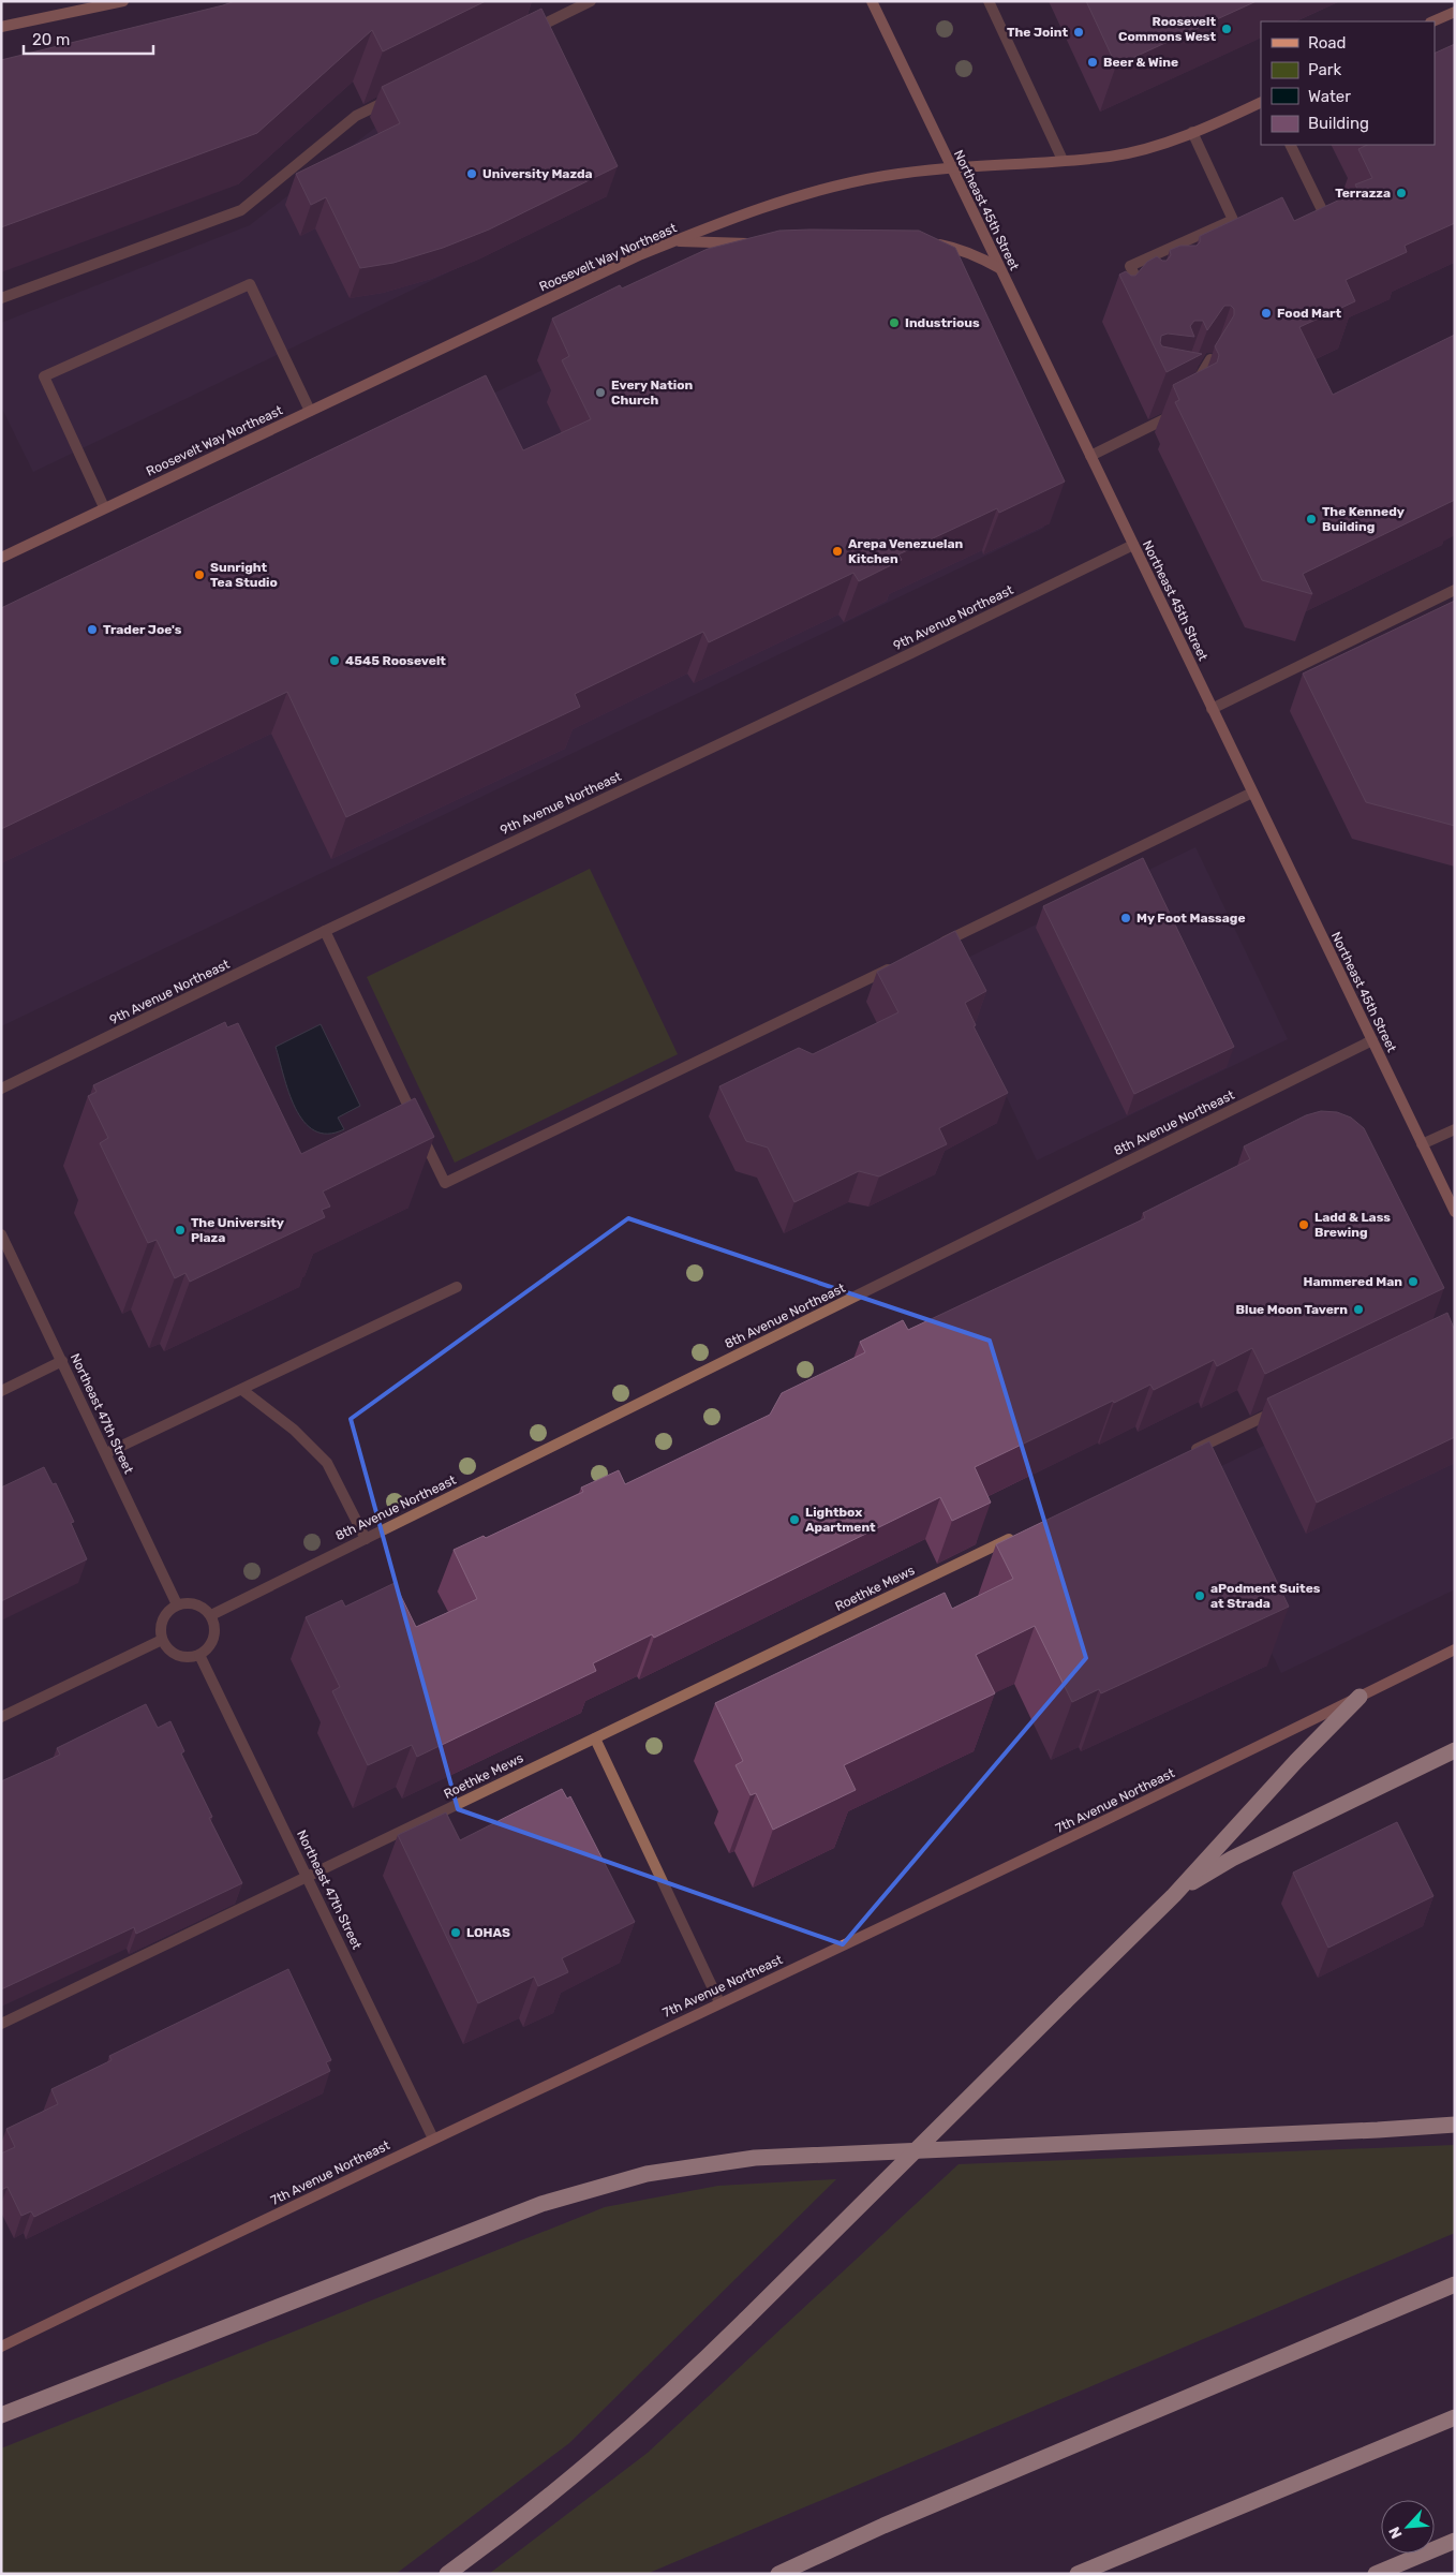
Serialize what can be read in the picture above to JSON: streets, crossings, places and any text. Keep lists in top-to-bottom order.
{
  "streets": {
    "main road": ["Northeast 45th Street", "Roosevelt Way Northeast", "7th Avenue Northeast"],
    "street": [
      "9th Avenue Northeast",
      "8th Avenue Northeast",
      "Northeast 47th Street",
      "Roethke Mews"
    ]
  },
  "crossings": [
    ["Northeast 45th Street", "Roosevelt Way Northeast"],
    ["Northeast 45th Street", "9th Avenue Northeast"],
    ["Northeast 45th Street", "8th Avenue Northeast"],
    ["8th Avenue Northeast", "Northeast 47th Street"],
    ["Northeast 47th Street", "Roethke Mews"],
    ["Northeast 47th Street", "7th Avenue Northeast"]
  ],
  "places": [
    "Roosevelt Commons West",
    "The Joint",
    "Beer & Wine",
    "University Mazda",
    "Terrazza",
    "Food Mart",
    "Industrious",
    "Every Nation Church",
    "The Kennedy Building",
    "Arepa Venezuelan Kitchen",
    "Sunright Tea Studio",
    "Trader Joe's",
    "4545 Roosevelt",
    "My Foot Massage",
    "Ladd & Lass Brewing",
    "The University Plaza",
    "Hammered Man",
    "Blue Moon Tavern",
    "Lightbox Apartment",
    "aPodment Suites at Strada",
    "LOHAS"
  ],
  "legend": [
    "Road",
    "Park",
    "Water",
    "Building"
  ],
  "scale_bar": "20 m",
  "north": "bottom left"
}
